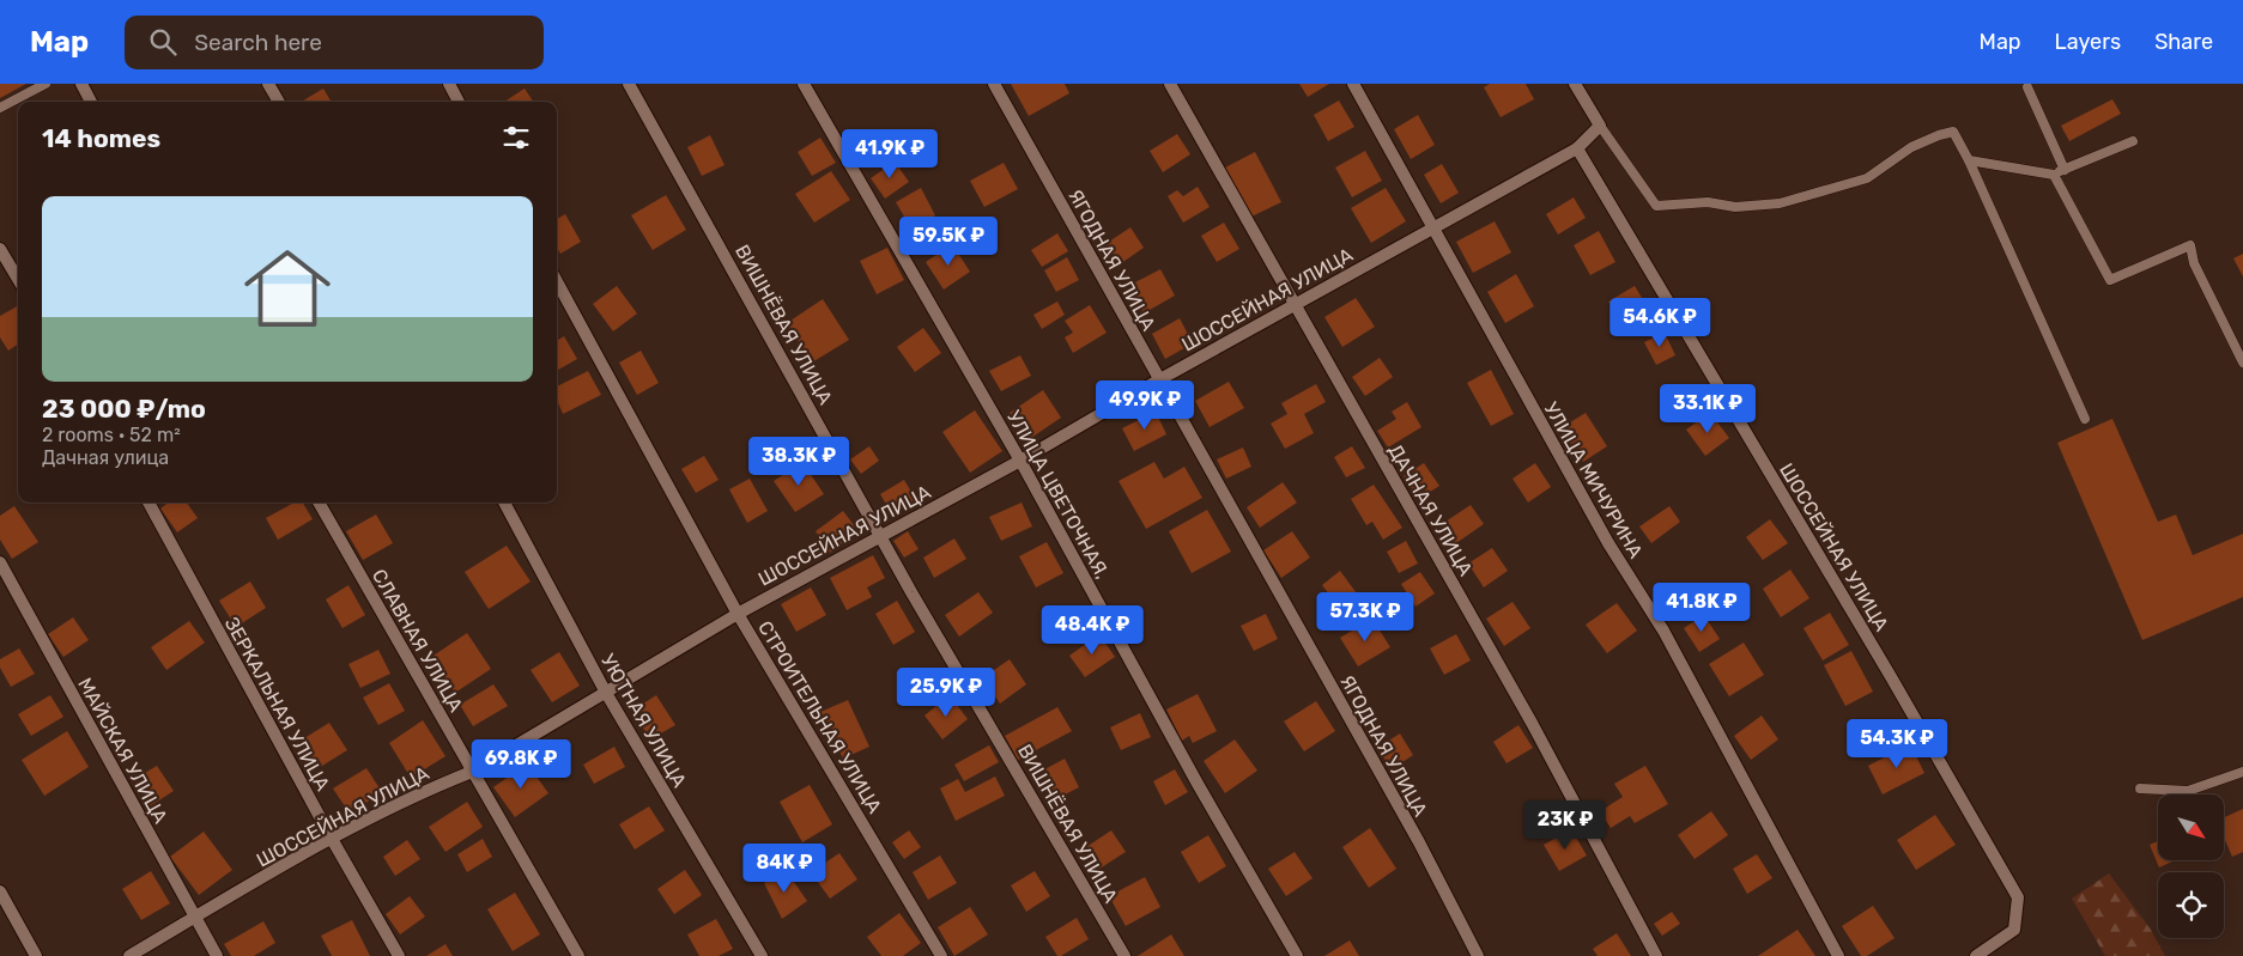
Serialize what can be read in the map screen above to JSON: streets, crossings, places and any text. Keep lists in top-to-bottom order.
{
  "streets": {
    "street": [
      "ЯГОДНАЯ УЛИЦА",
      "ШОССЕЙНАЯ УЛИЦА",
      "ВИШНЁВАЯ УЛИЦА",
      "УЛИЦА МИЧУРИНА",
      "УЛИЦА ЦВЕТОЧНАЯ,",
      "ДАЧНАЯ УЛИЦА",
      "СЛАВНАЯ УЛИЦА",
      "ЗЕРКАЛЬНАЯ УЛИЦА",
      "СТРОИТЕЛЬНАЯ УЛИЦА",
      "УЮТНАЯ УЛИЦА",
      "МАЙСКАЯ УЛИЦА"
    ]
  },
  "crossings": [
    ["ЯГОДНАЯ УЛИЦА", "ШОССЕЙНАЯ УЛИЦА"],
    ["ШОССЕЙНАЯ УЛИЦА", "ВИШНЁВАЯ УЛИЦА"],
    ["ШОССЕЙНАЯ УЛИЦА", "УЛИЦА МИЧУРИНА"],
    ["ШОССЕЙНАЯ УЛИЦА", "УЛИЦА ЦВЕТОЧНАЯ,"],
    ["ШОССЕЙНАЯ УЛИЦА", "ДАЧНАЯ УЛИЦА"],
    ["ШОССЕЙНАЯ УЛИЦА", "СЛАВНАЯ УЛИЦА"],
    ["ШОССЕЙНАЯ УЛИЦА", "ЗЕРКАЛЬНАЯ УЛИЦА"],
    ["ШОССЕЙНАЯ УЛИЦА", "СТРОИТЕЛЬНАЯ УЛИЦА"],
    ["ШОССЕЙНАЯ УЛИЦА", "УЮТНАЯ УЛИЦА"],
    ["ШОССЕЙНАЯ УЛИЦА", "МАЙСКАЯ УЛИЦА"]
  ],
  "north": "bottom right",
  "page": {
    "header": "Map",
    "search": "Search here",
    "nav": ["Map", "Layers", "Share"],
    "heading": "14 homes",
    "price": [
      "41.9K ₽",
      "59.5K ₽",
      "54.6K ₽",
      "49.9K ₽",
      "33.1K ₽",
      "38.3K ₽",
      "41.8K ₽",
      "57.3K ₽",
      "48.4K ₽",
      "25.9K ₽",
      "54.3K ₽",
      "69.8K ₽",
      "23K ₽",
      "84K ₽"
    ],
    "list": [
      {
        "name": "23 000 ₽/mo",
        "note": "2 rooms · 52 m² · Дачная улица"
      }
    ]
  }
}
